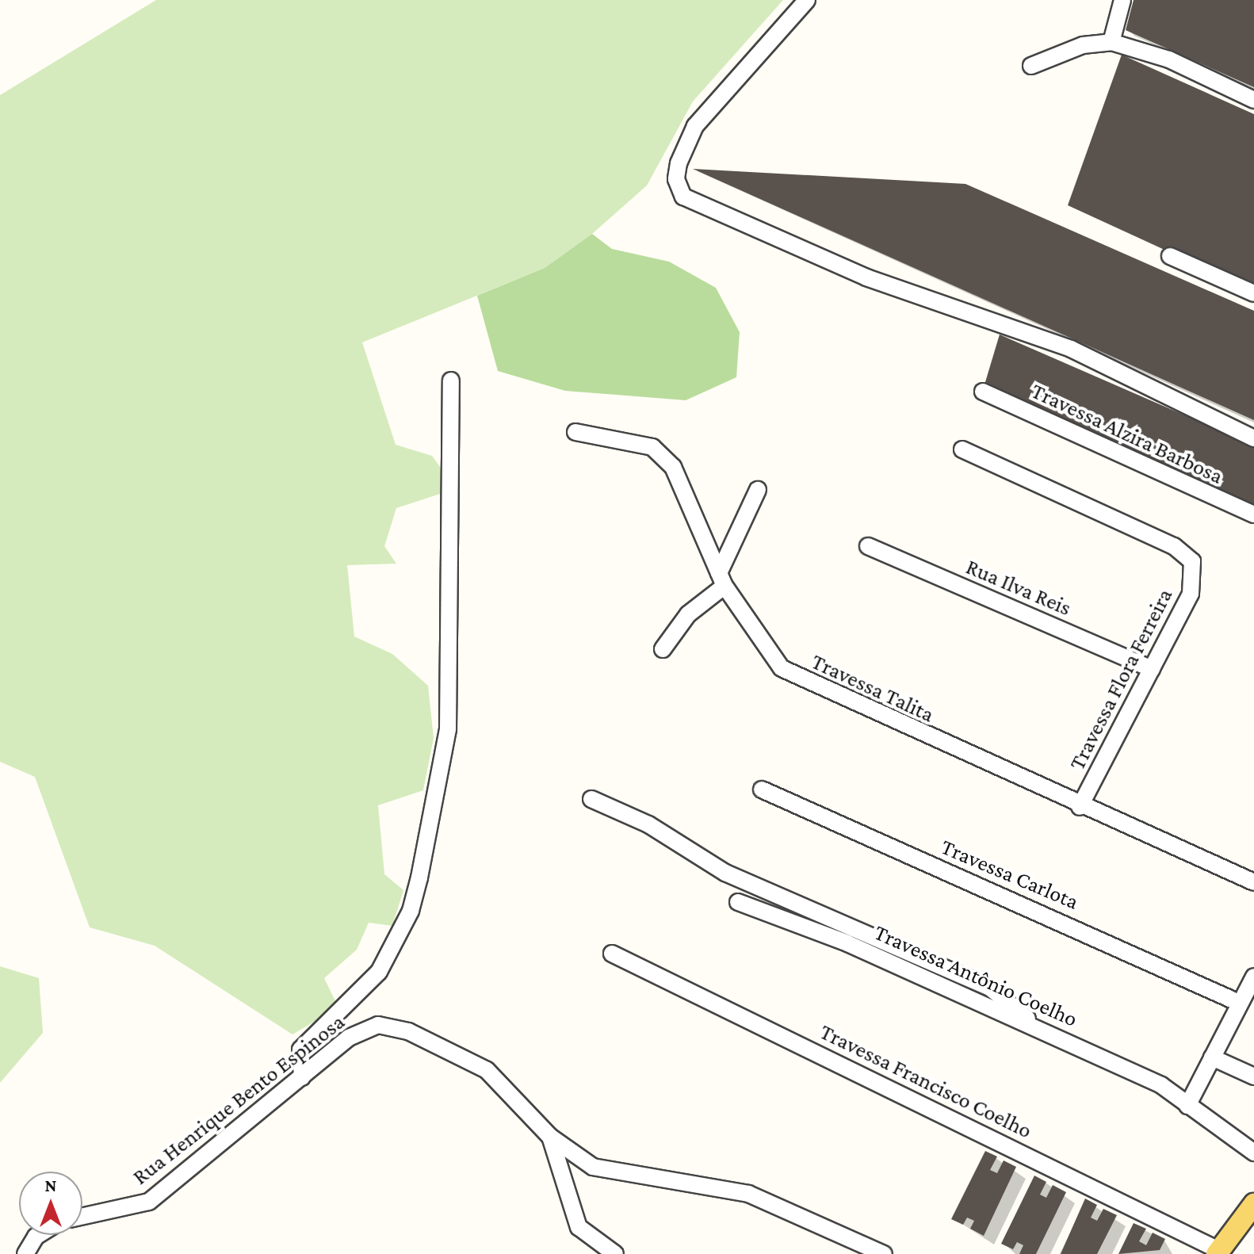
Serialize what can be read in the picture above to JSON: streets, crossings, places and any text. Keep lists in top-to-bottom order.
{
  "streets": {
    "street": [
      "Travessa Alzira Barbosa",
      "Rua Ilva Reis",
      "Travessa Flora Ferreira",
      "Travessa Talita",
      "Travessa Carlota",
      "Travessa Antônio Coelho",
      "Travessa Francisco Coelho",
      "Rua Henrique Bento Espinosa"
    ]
  },
  "crossings": [
    ["Rua Ilva Reis", "Travessa Flora Ferreira"],
    ["Travessa Flora Ferreira", "Travessa Talita"]
  ],
  "north": "top"
}
